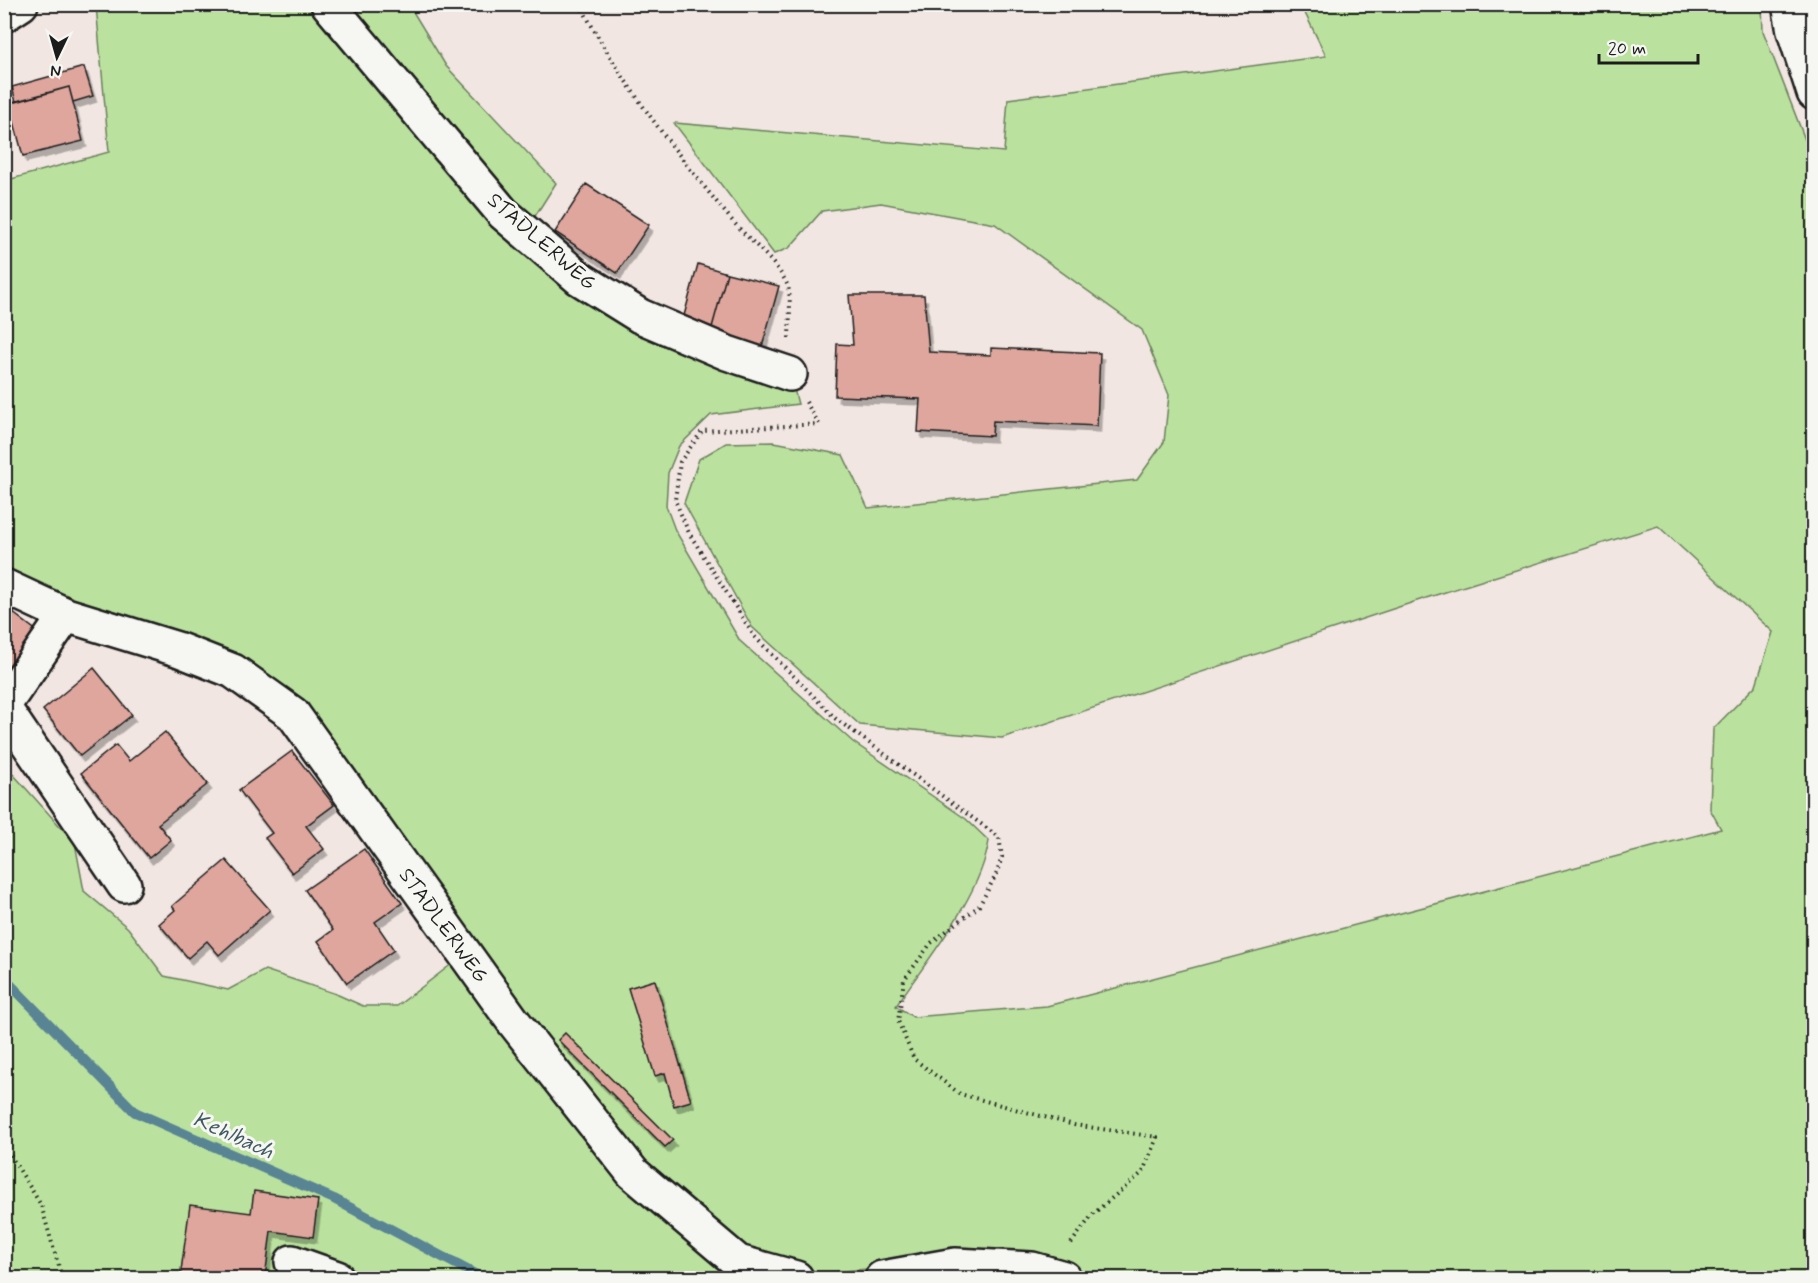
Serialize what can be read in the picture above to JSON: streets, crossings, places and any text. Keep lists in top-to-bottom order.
{
  "streets": {
    "street": ["STADLERWEG"]
  },
  "water": ["Kehlbach"],
  "scale_bar": "20 m",
  "north": "bottom"
}
